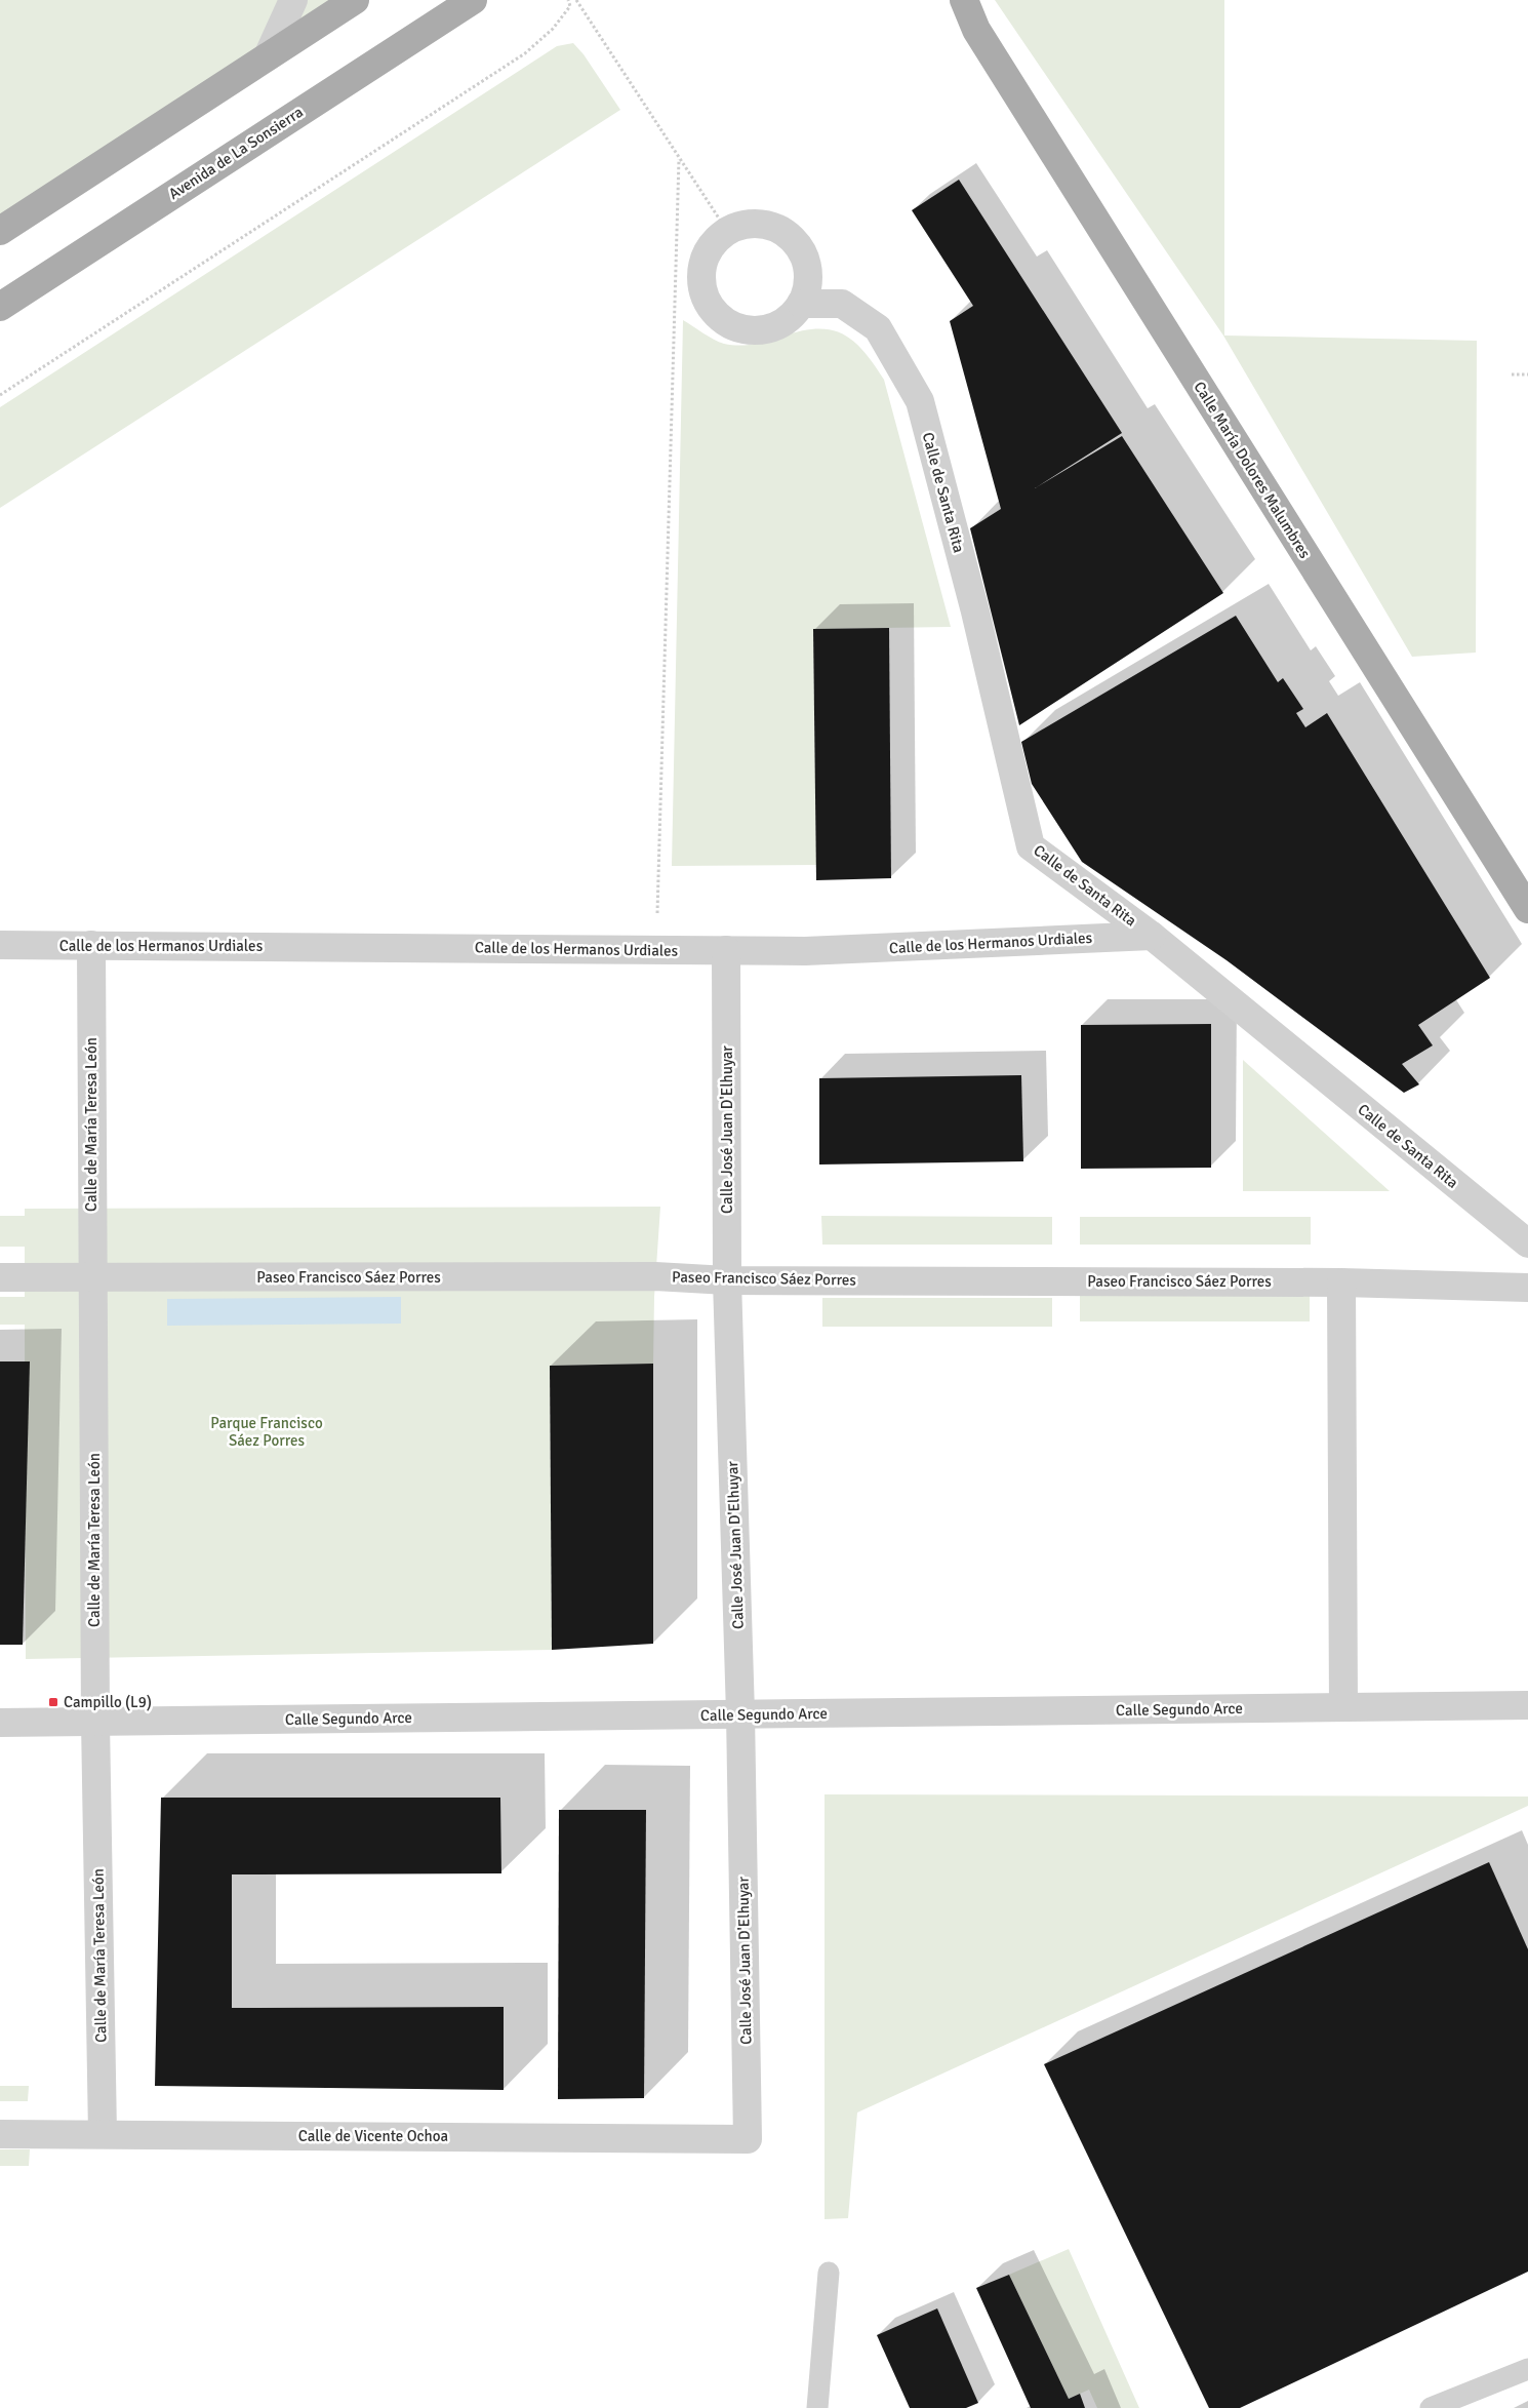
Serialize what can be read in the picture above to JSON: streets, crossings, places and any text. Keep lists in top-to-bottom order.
{
  "streets": {
    "main road": ["Avenida de La Sonsierra", "Calle María Dolores Malumbres"],
    "street": [
      "Calle de Santa Rita",
      "Calle de los Hermanos Urdiales",
      "Calle de María Teresa León",
      "Calle José Juan D'Elhuyar",
      "Paseo Francisco Sáez Porres",
      "Calle Segundo Arce",
      "Calle de Vicente Ochoa"
    ]
  },
  "crossings": [
    ["Calle de Santa Rita", "Calle de los Hermanos Urdiales"],
    ["Calle de los Hermanos Urdiales", "Calle de María Teresa León"],
    ["Calle de los Hermanos Urdiales", "Calle José Juan D'Elhuyar"],
    ["Calle de María Teresa León", "Paseo Francisco Sáez Porres"],
    ["Calle de María Teresa León", "Calle Segundo Arce"],
    ["Calle de María Teresa León", "Calle de Vicente Ochoa"],
    ["Calle José Juan D'Elhuyar", "Paseo Francisco Sáez Porres"],
    ["Calle José Juan D'Elhuyar", "Calle Segundo Arce"],
    ["Calle José Juan D'Elhuyar", "Calle de Vicente Ochoa"]
  ],
  "parks": ["Parque Francisco Sáez Porres"],
  "places": {
    "transit": ["Campillo (L9)"]
  }
}
